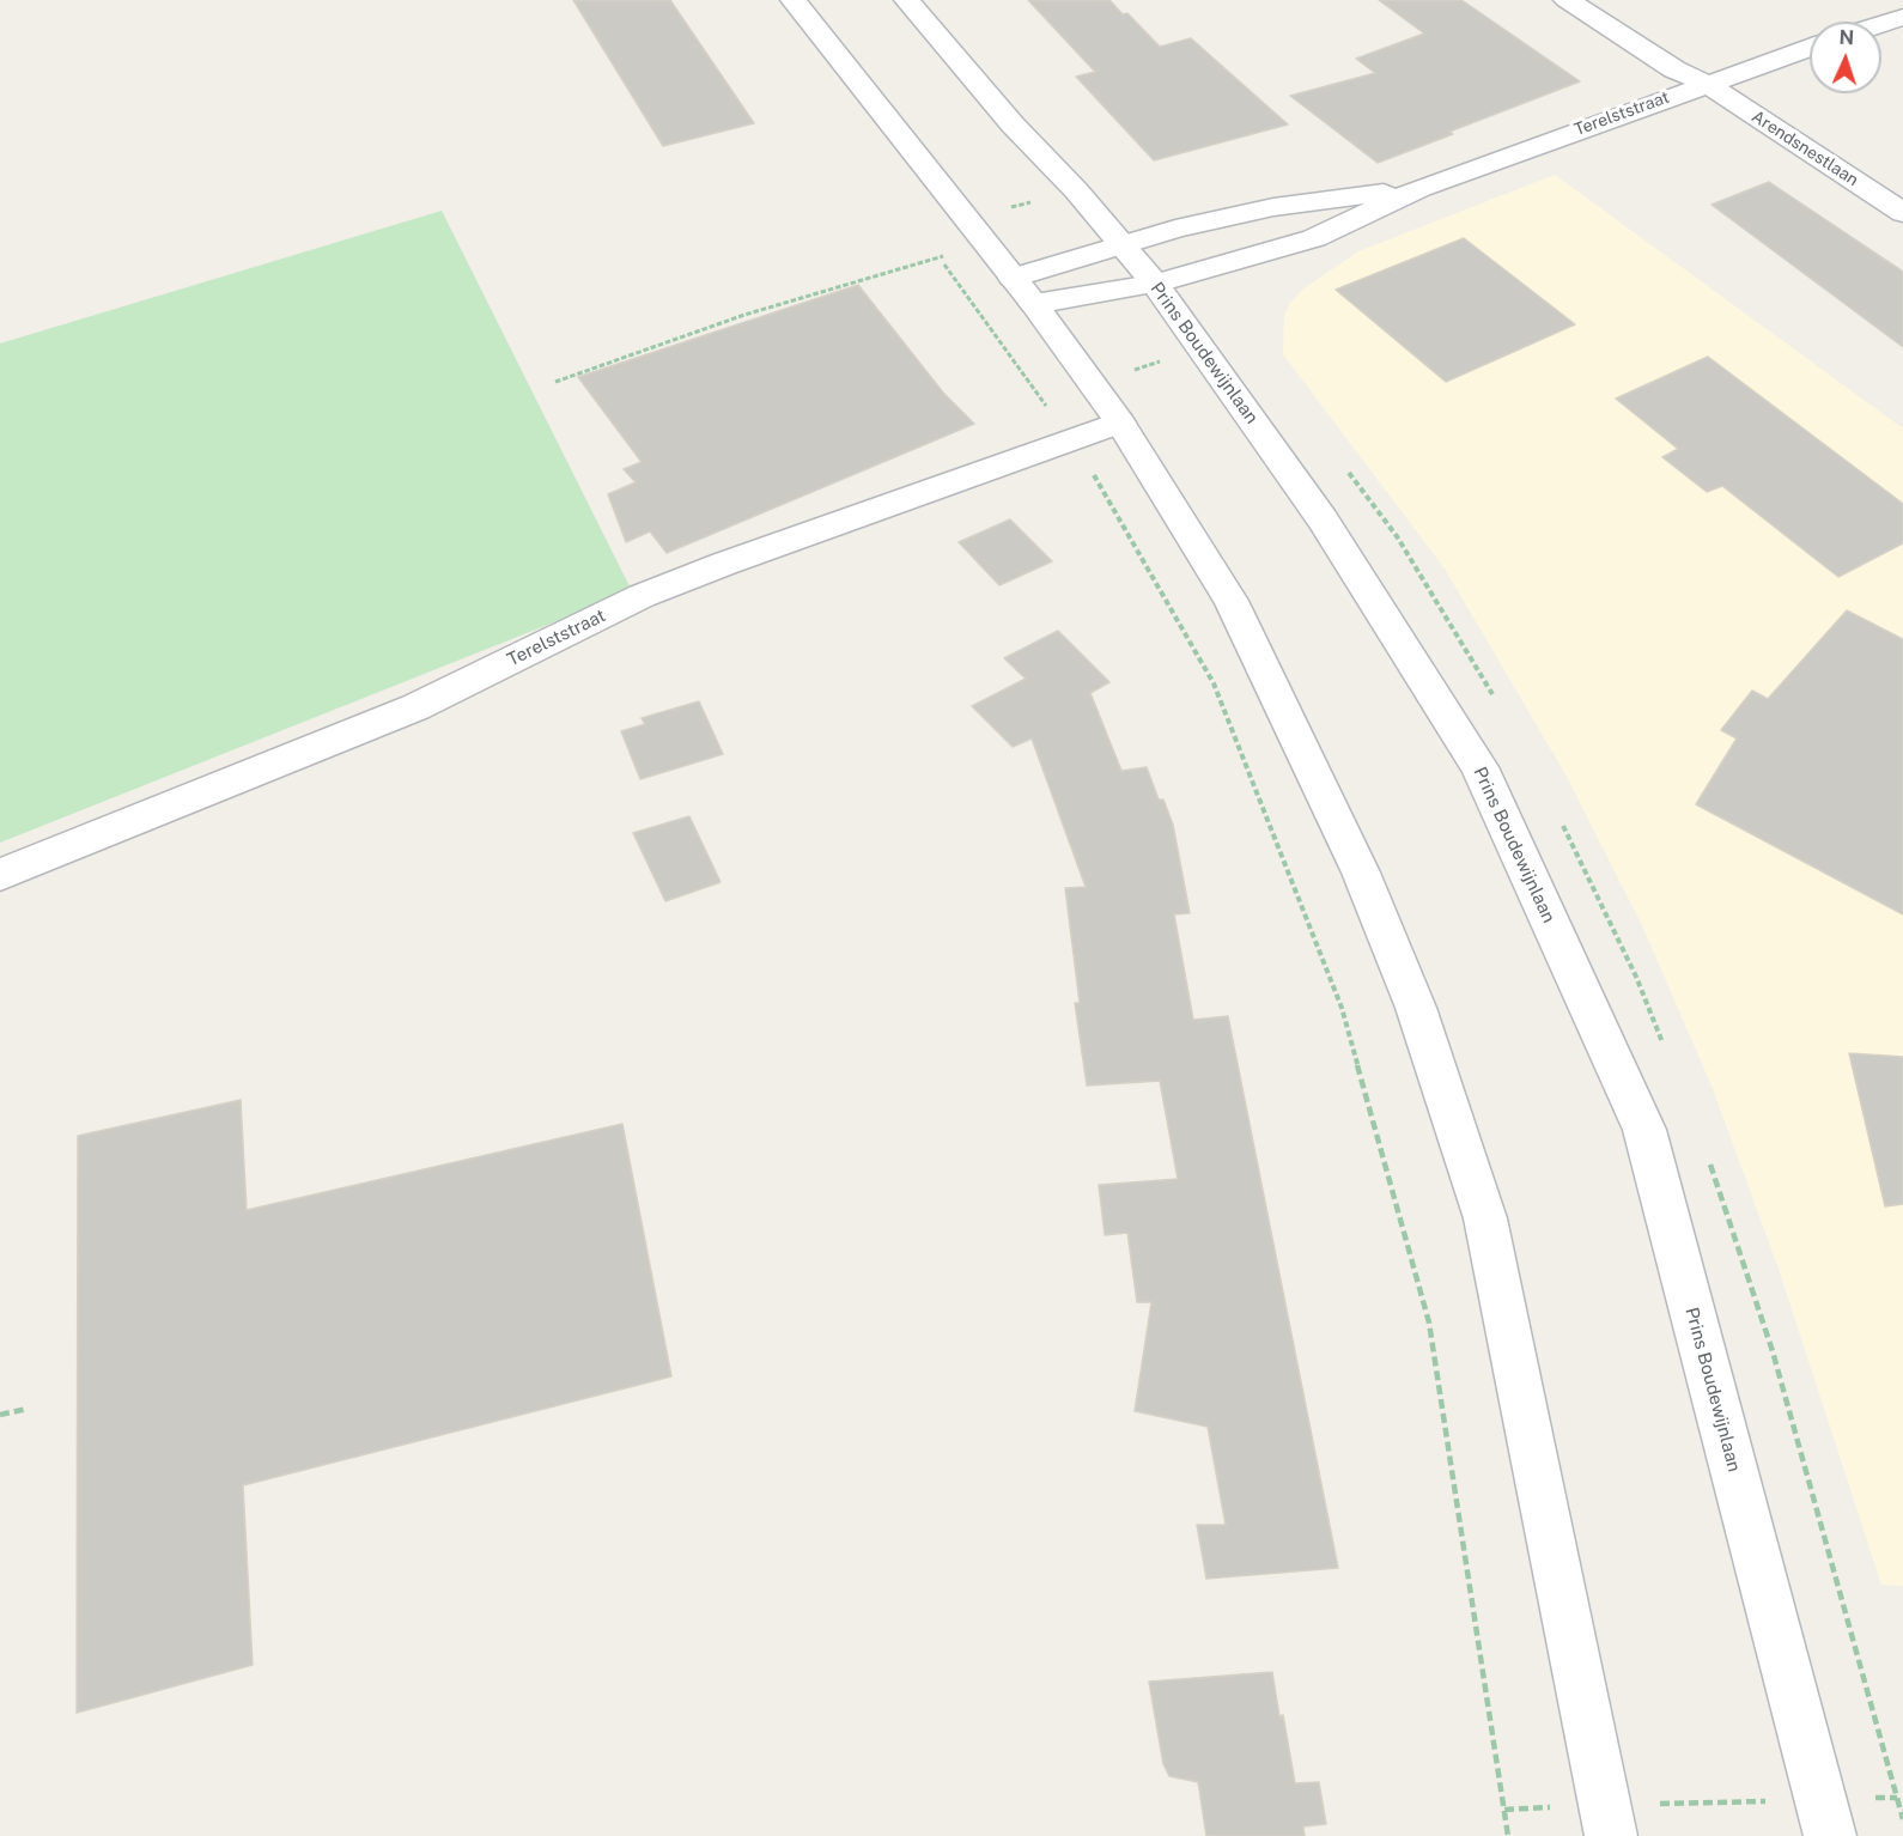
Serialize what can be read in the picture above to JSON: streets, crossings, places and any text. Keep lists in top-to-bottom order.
{
  "streets": {
    "main road": ["Terelststraat", "Arendsnestlaan", "Prins Boudewijnlaan"]
  },
  "crossings": [
    ["Terelststraat", "Arendsnestlaan"],
    ["Terelststraat", "Prins Boudewijnlaan"]
  ],
  "north": "top"
}
